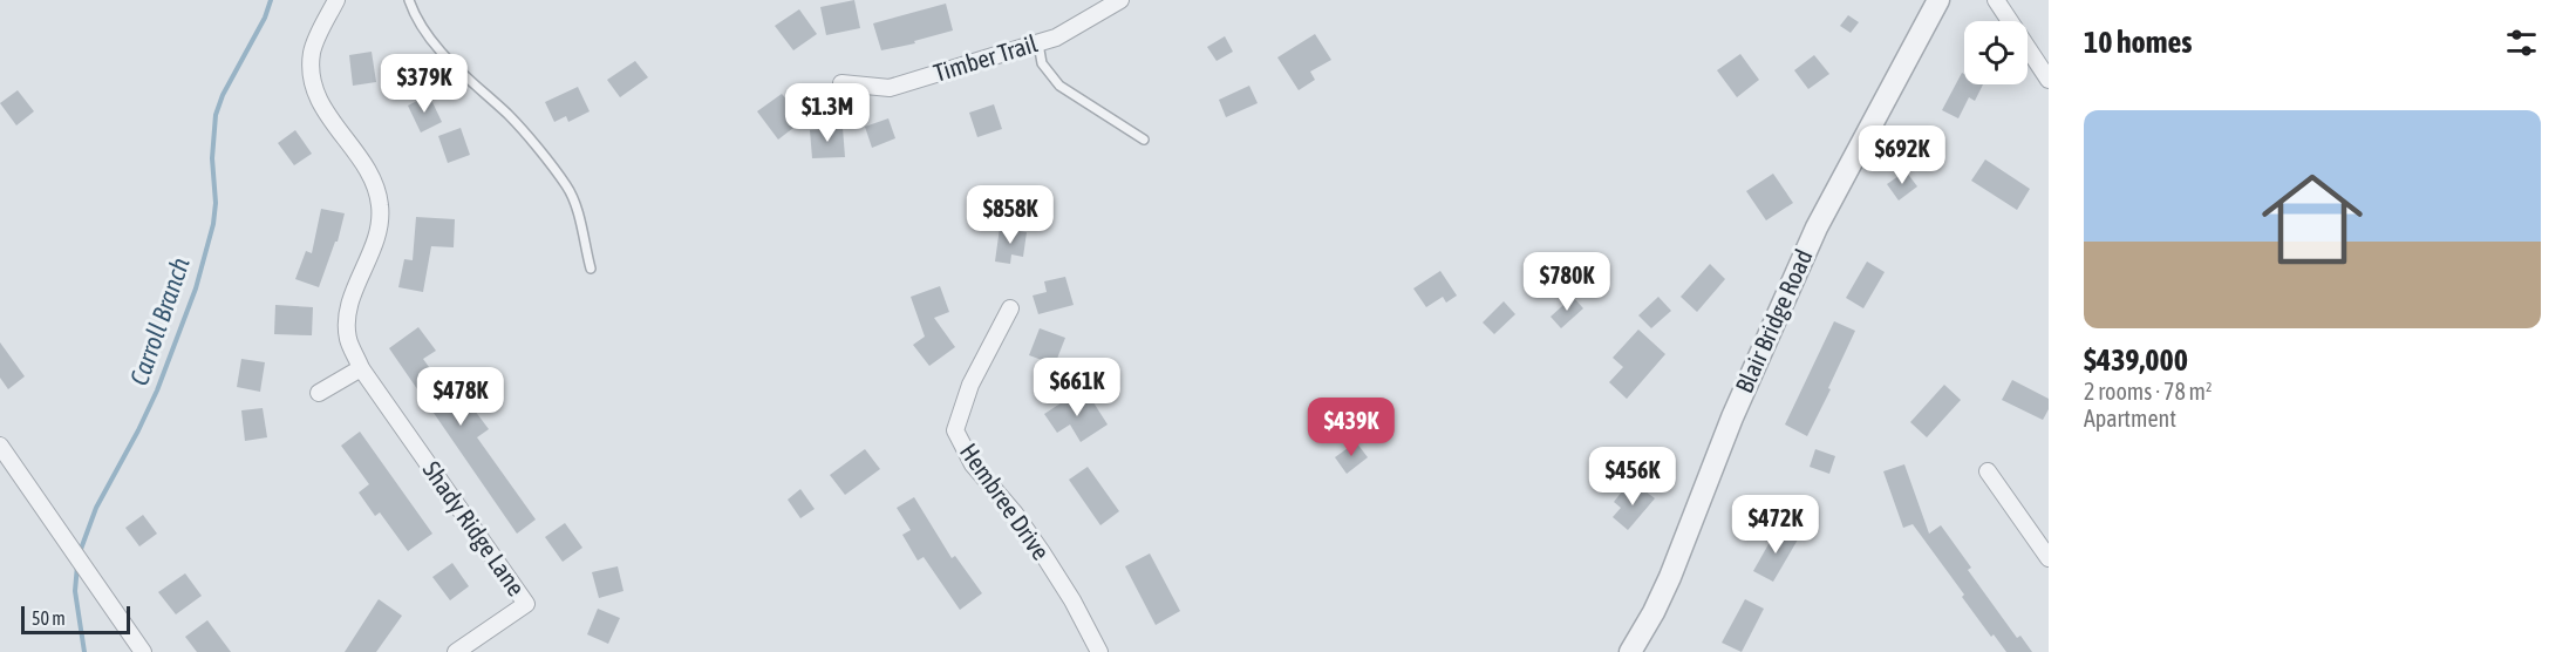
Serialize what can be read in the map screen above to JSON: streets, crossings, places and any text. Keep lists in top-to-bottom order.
{
  "streets": {
    "street": [
      "Timber Trail",
      "Blair Bridge Road",
      "Hembree Drive",
      "Shady Ridge Lane"
    ]
  },
  "water": ["Carroll Branch"],
  "scale_bar": "50 m",
  "page": {
    "heading": "10 homes",
    "price": [
      "$379K",
      "$1.3M",
      "$692K",
      "$858K",
      "$780K",
      "$661K",
      "$478K",
      "$439K",
      "$456K",
      "$472K"
    ],
    "list": [
      {
        "name": "$439,000",
        "note": "2 rooms · 78 m² · Apartment"
      }
    ],
    "scale": "50 m"
  }
}
